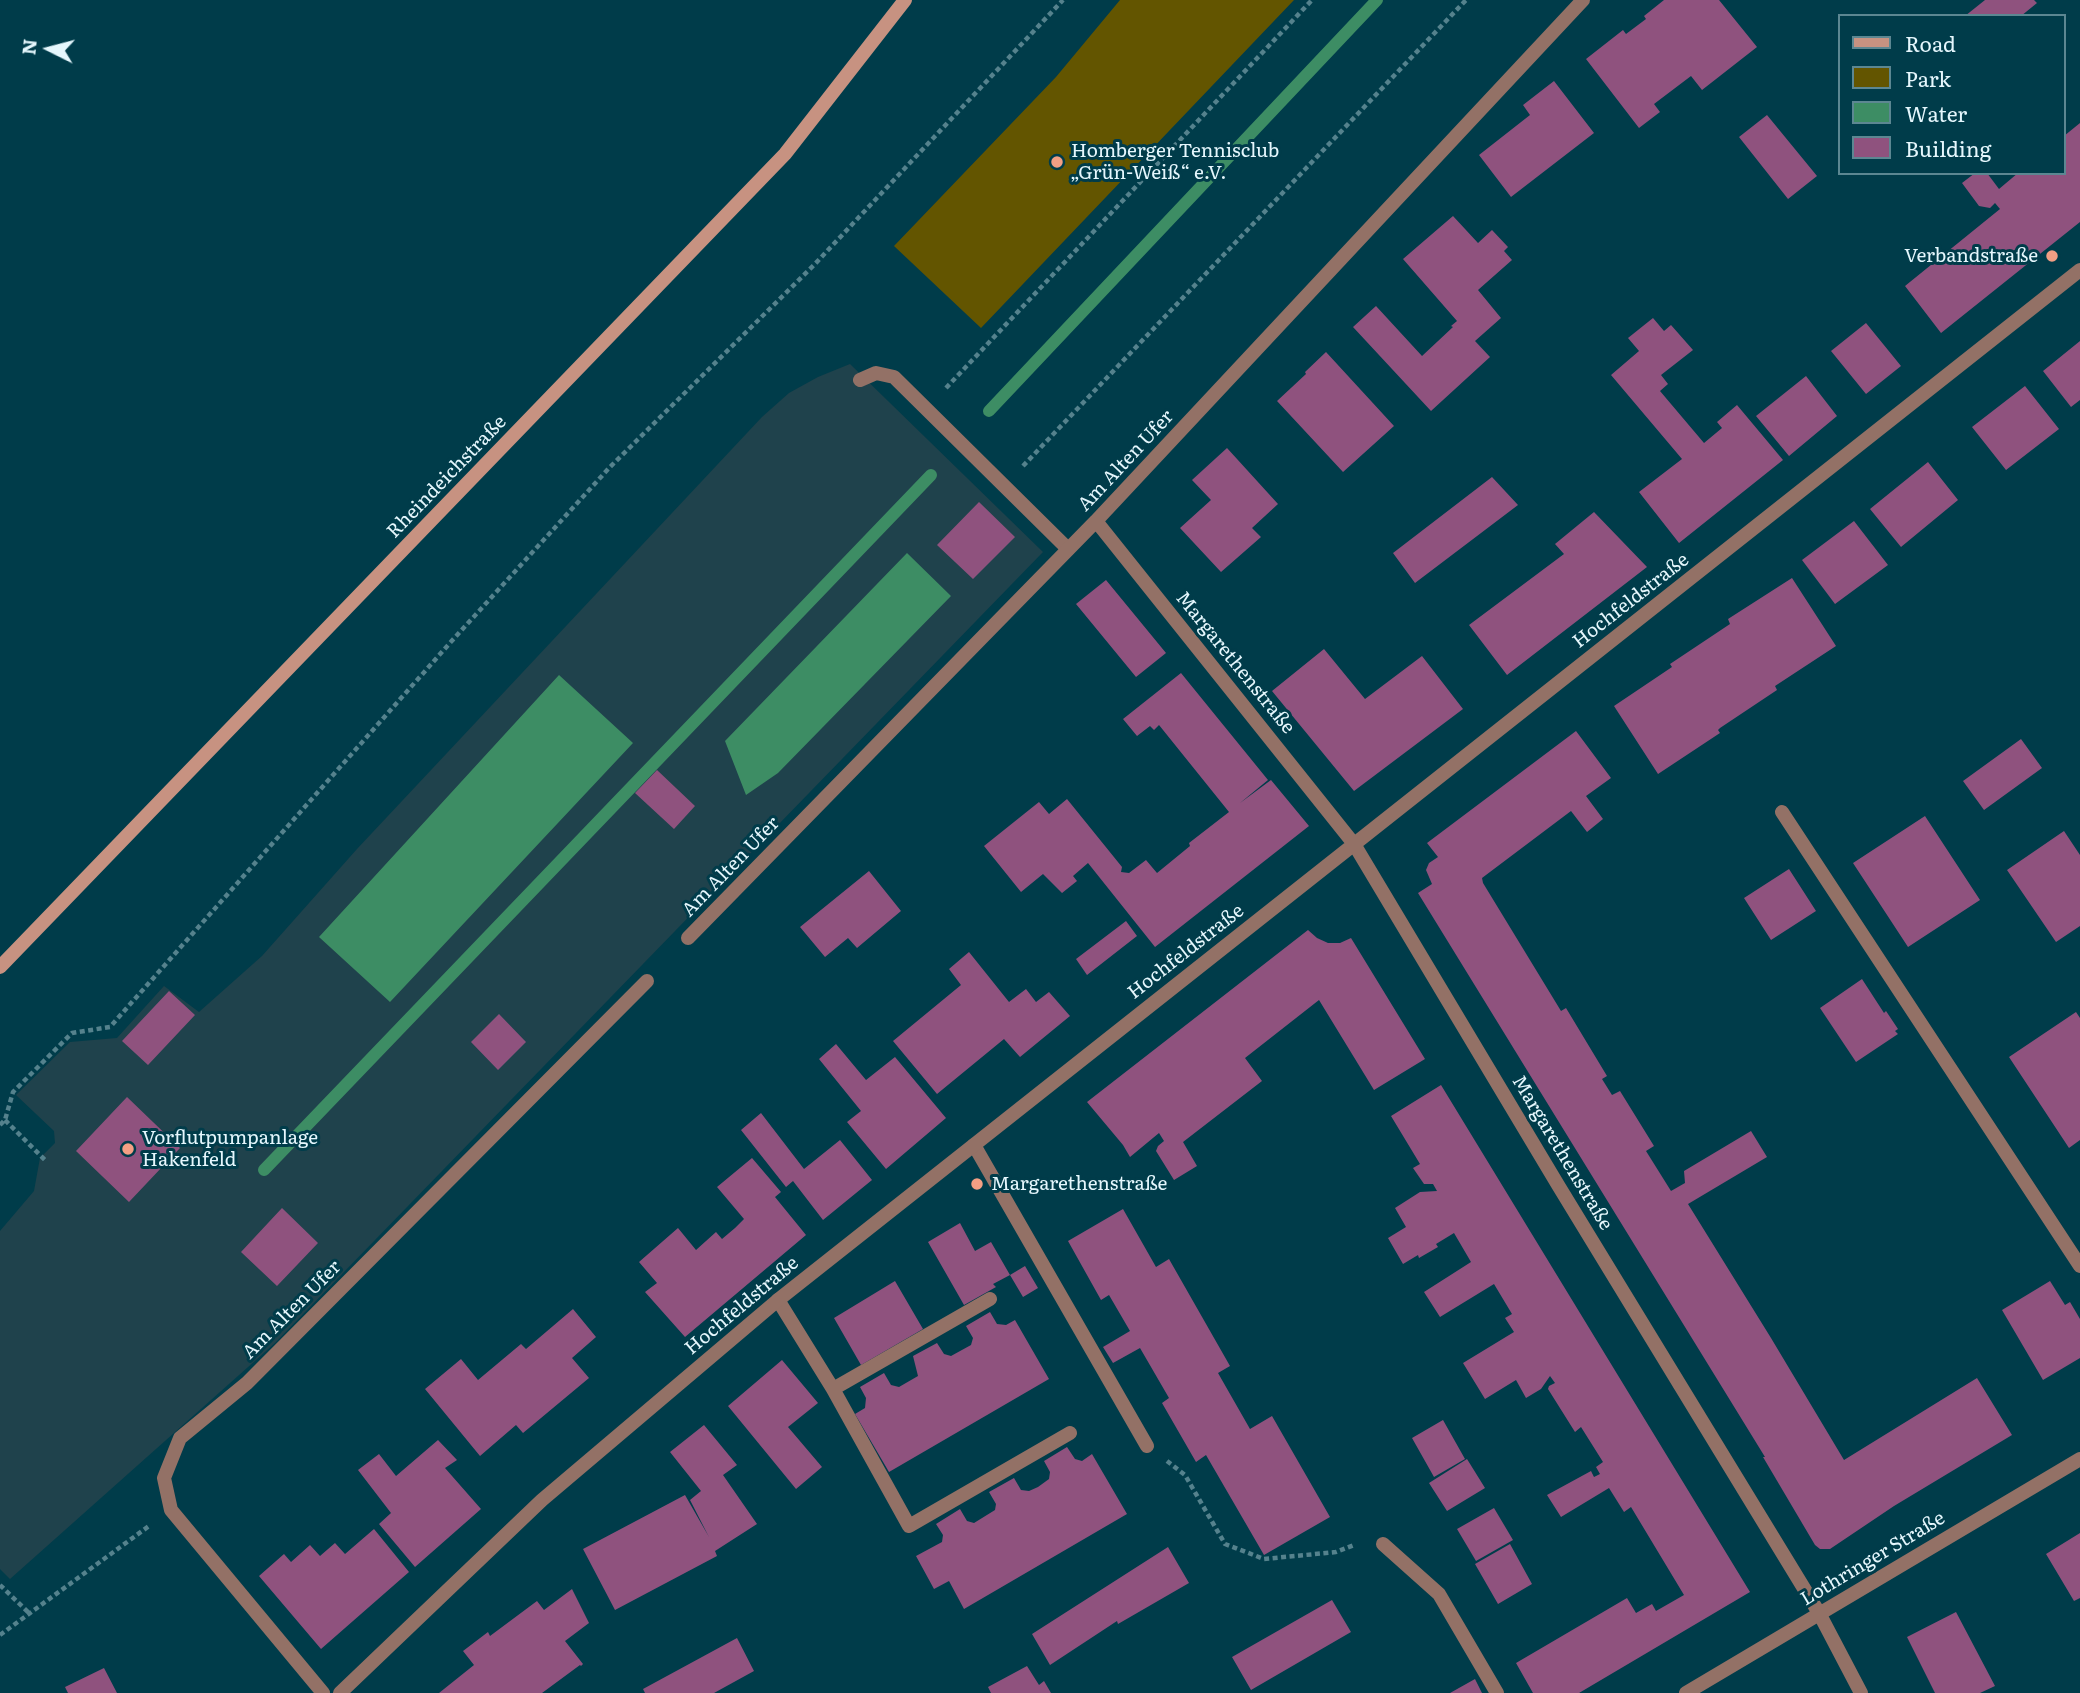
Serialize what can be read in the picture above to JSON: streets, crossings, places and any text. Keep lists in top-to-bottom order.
{
  "streets": {
    "main road": ["Rheindeichstraße"],
    "street": [
      "Am Alten Ufer",
      "Hochfeldstraße",
      "Margarethenstraße",
      "Lothringer Straße"
    ]
  },
  "crossings": [
    ["Am Alten Ufer", "Margarethenstraße"],
    ["Hochfeldstraße", "Margarethenstraße"],
    ["Margarethenstraße", "Lothringer Straße"]
  ],
  "places": [
    "Homberger Tennisclub „Grün-Weiß“ e.V.",
    "Verbandstraße",
    "Vorflutpumpanlage Hakenfeld",
    "Margarethenstraße"
  ],
  "legend": [
    "Road",
    "Park",
    "Water",
    "Building"
  ],
  "north": "left"
}
